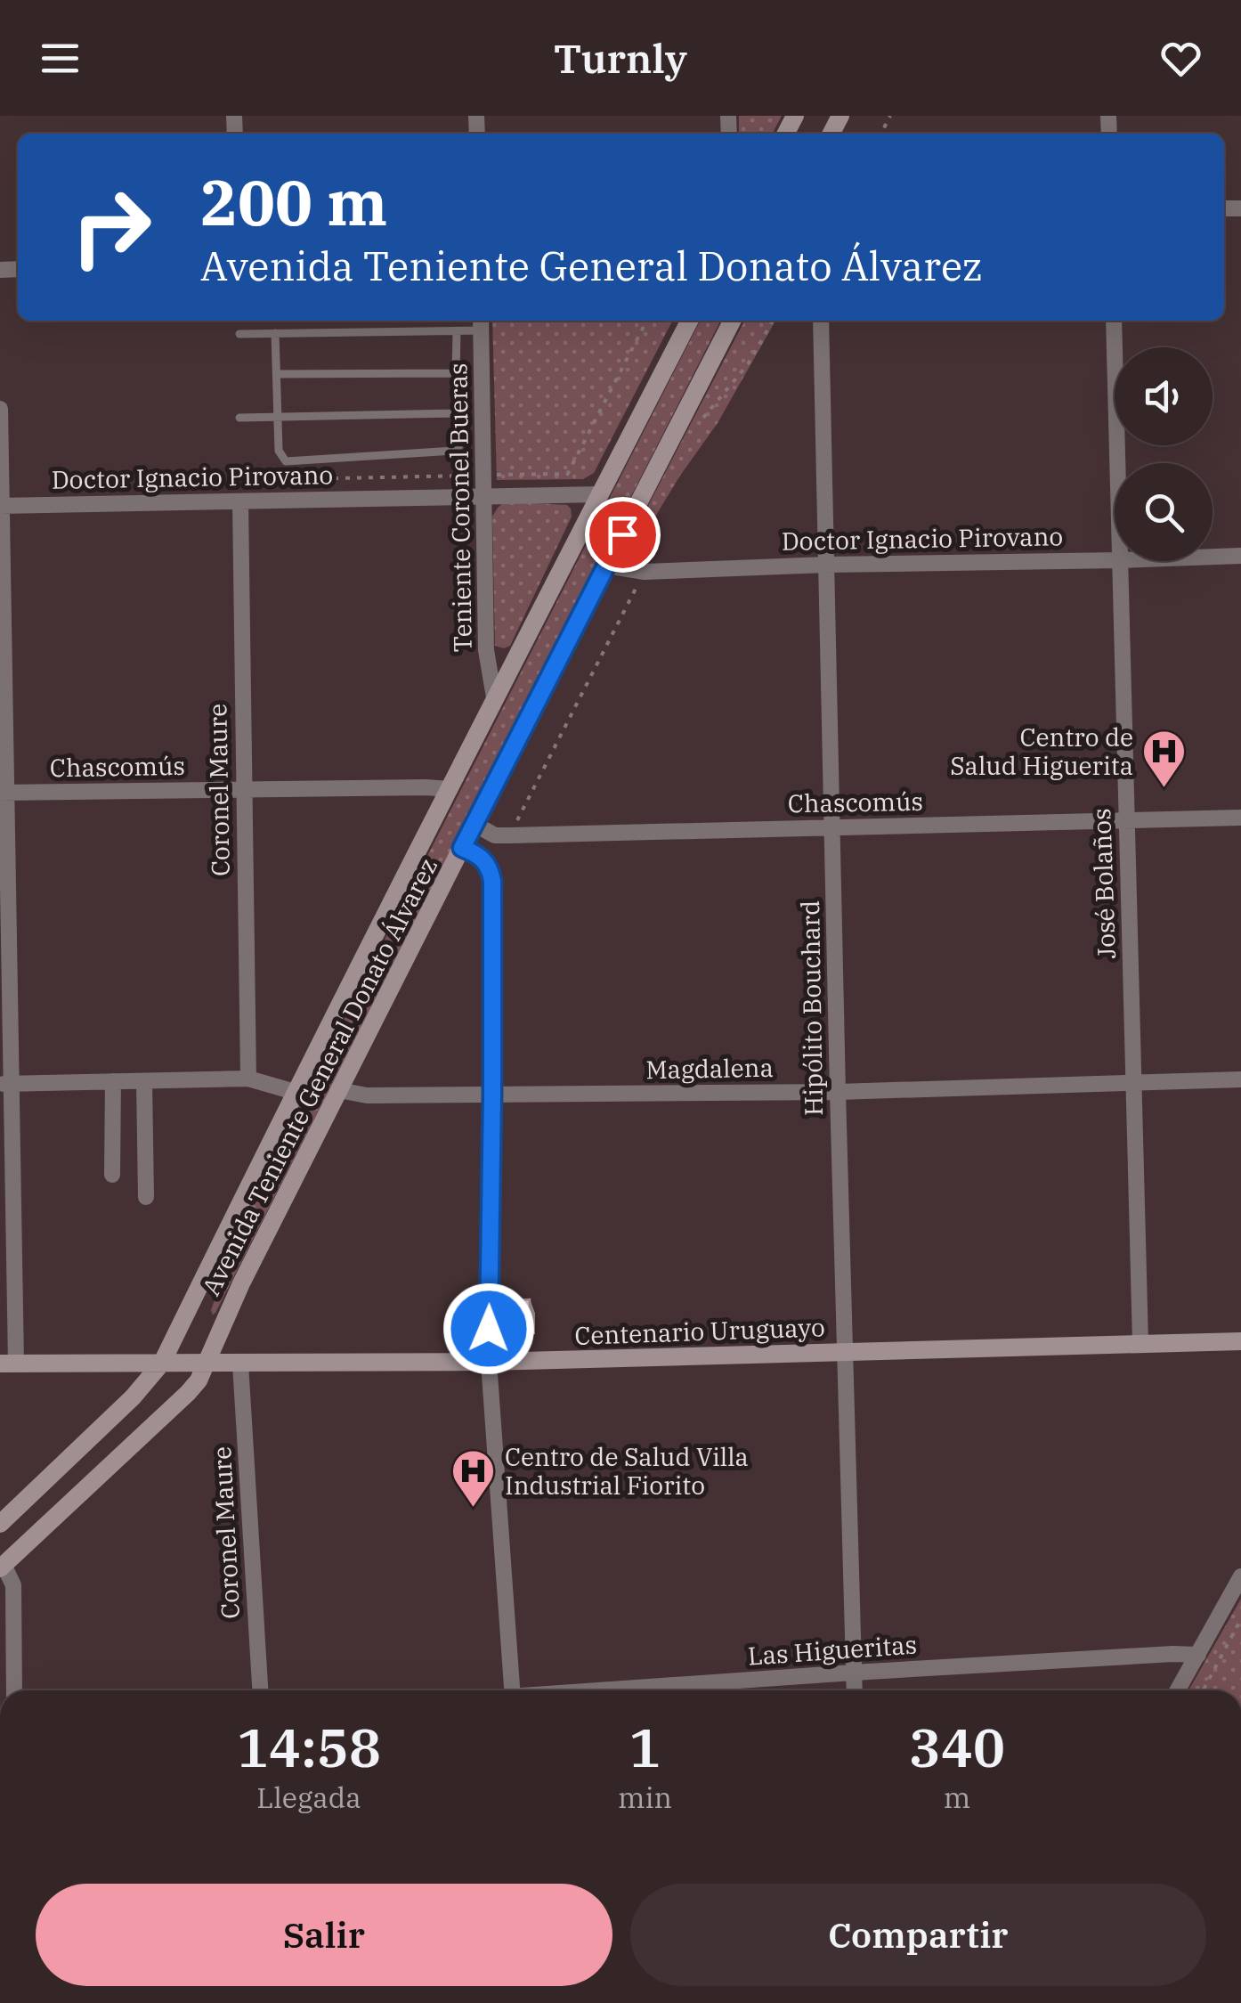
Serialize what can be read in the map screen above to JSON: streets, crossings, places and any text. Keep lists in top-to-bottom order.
{
  "streets": {
    "main road": ["Avenida Teniente General Donato Álvarez", "Centenario Uruguayo"],
    "street": [
      "Doctor Ignacio Pirovano",
      "Teniente Coronel Bueras",
      "Chascomús",
      "Coronel Maure",
      "José Bolaños",
      "Hipólito Bouchard",
      "Magdalena",
      "Las Higueritas"
    ]
  },
  "crossings": [
    ["Doctor Ignacio Pirovano", "Teniente Coronel Bueras"],
    ["Doctor Ignacio Pirovano", "Coronel Maure"],
    ["Doctor Ignacio Pirovano", "Hipólito Bouchard"],
    ["Doctor Ignacio Pirovano", "Avenida Teniente General Donato Álvarez"],
    ["Teniente Coronel Bueras", "Avenida Teniente General Donato Álvarez"],
    ["Chascomús", "Coronel Maure"],
    ["Chascomús", "José Bolaños"],
    ["Chascomús", "Hipólito Bouchard"],
    ["Chascomús", "Avenida Teniente General Donato Álvarez"],
    ["Coronel Maure", "Centenario Uruguayo"],
    ["José Bolaños", "Magdalena"],
    ["José Bolaños", "Centenario Uruguayo"],
    ["Hipólito Bouchard", "Magdalena"],
    ["Hipólito Bouchard", "Centenario Uruguayo"],
    ["Hipólito Bouchard", "Las Higueritas"],
    ["Magdalena", "Avenida Teniente General Donato Álvarez"],
    ["Avenida Teniente General Donato Álvarez", "Centenario Uruguayo"]
  ],
  "places": {
    "hospital": ["Centro de Salud Higuerita", "Centro de Salud Villa Industrial Fiorito"]
  },
  "page": {
    "header": "Turnly",
    "turn": ["200 m", "Avenida Teniente General Donato Álvarez"],
    "eta": [
      "14:58",
      "Llegada",
      "1",
      "min",
      "340",
      "m"
    ],
    "buttons": ["Salir", "Compartir"]
  }
}
